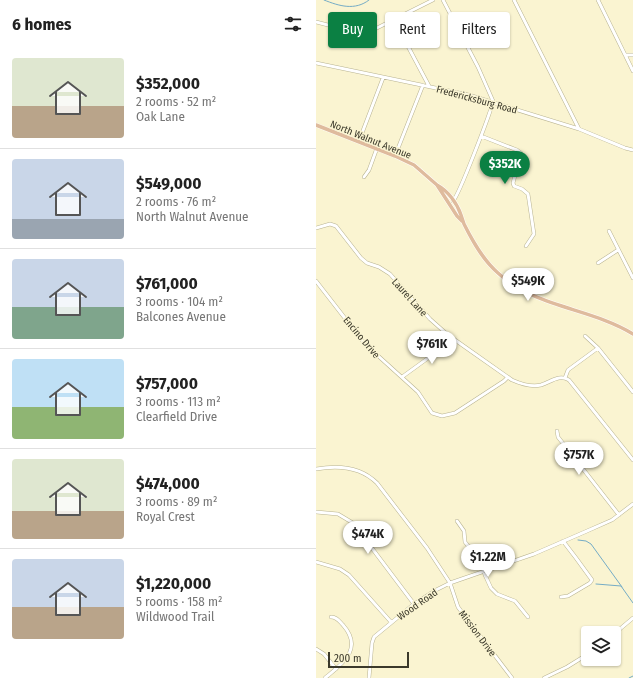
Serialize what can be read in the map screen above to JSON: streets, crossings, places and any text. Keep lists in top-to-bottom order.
{
  "streets": {
    "main road": ["North Walnut Avenue"],
    "street": [
      "Fredericksburg Road",
      "Laurel Lane",
      "Encino Drive",
      "Wood Road",
      "Mission Drive"
    ]
  },
  "crossings": [
    ["Laurel Lane", "Encino Drive"],
    ["Wood Road", "Mission Drive"]
  ],
  "scale_bar": "200 m",
  "page": {
    "heading": "6 homes",
    "chip": ["Buy", "Rent", "Filters"],
    "list": [
      {
        "name": "$352,000",
        "note": "2 rooms · 52 m² · Oak Lane"
      },
      {
        "name": "$549,000",
        "note": "2 rooms · 76 m² · North Walnut Avenue"
      },
      {
        "name": "$761,000",
        "note": "3 rooms · 104 m² · Balcones Avenue"
      },
      {
        "name": "$757,000",
        "note": "3 rooms · 113 m² · Clearfield Drive"
      },
      {
        "name": "$474,000",
        "note": "3 rooms · 89 m² · Royal Crest"
      },
      {
        "name": "$1,220,000",
        "note": "5 rooms · 158 m² · Wildwood Trail"
      }
    ],
    "price": [
      "$352K",
      "$549K",
      "$761K",
      "$757K",
      "$474K",
      "$1.22M"
    ],
    "scale": "200 m"
  }
}
